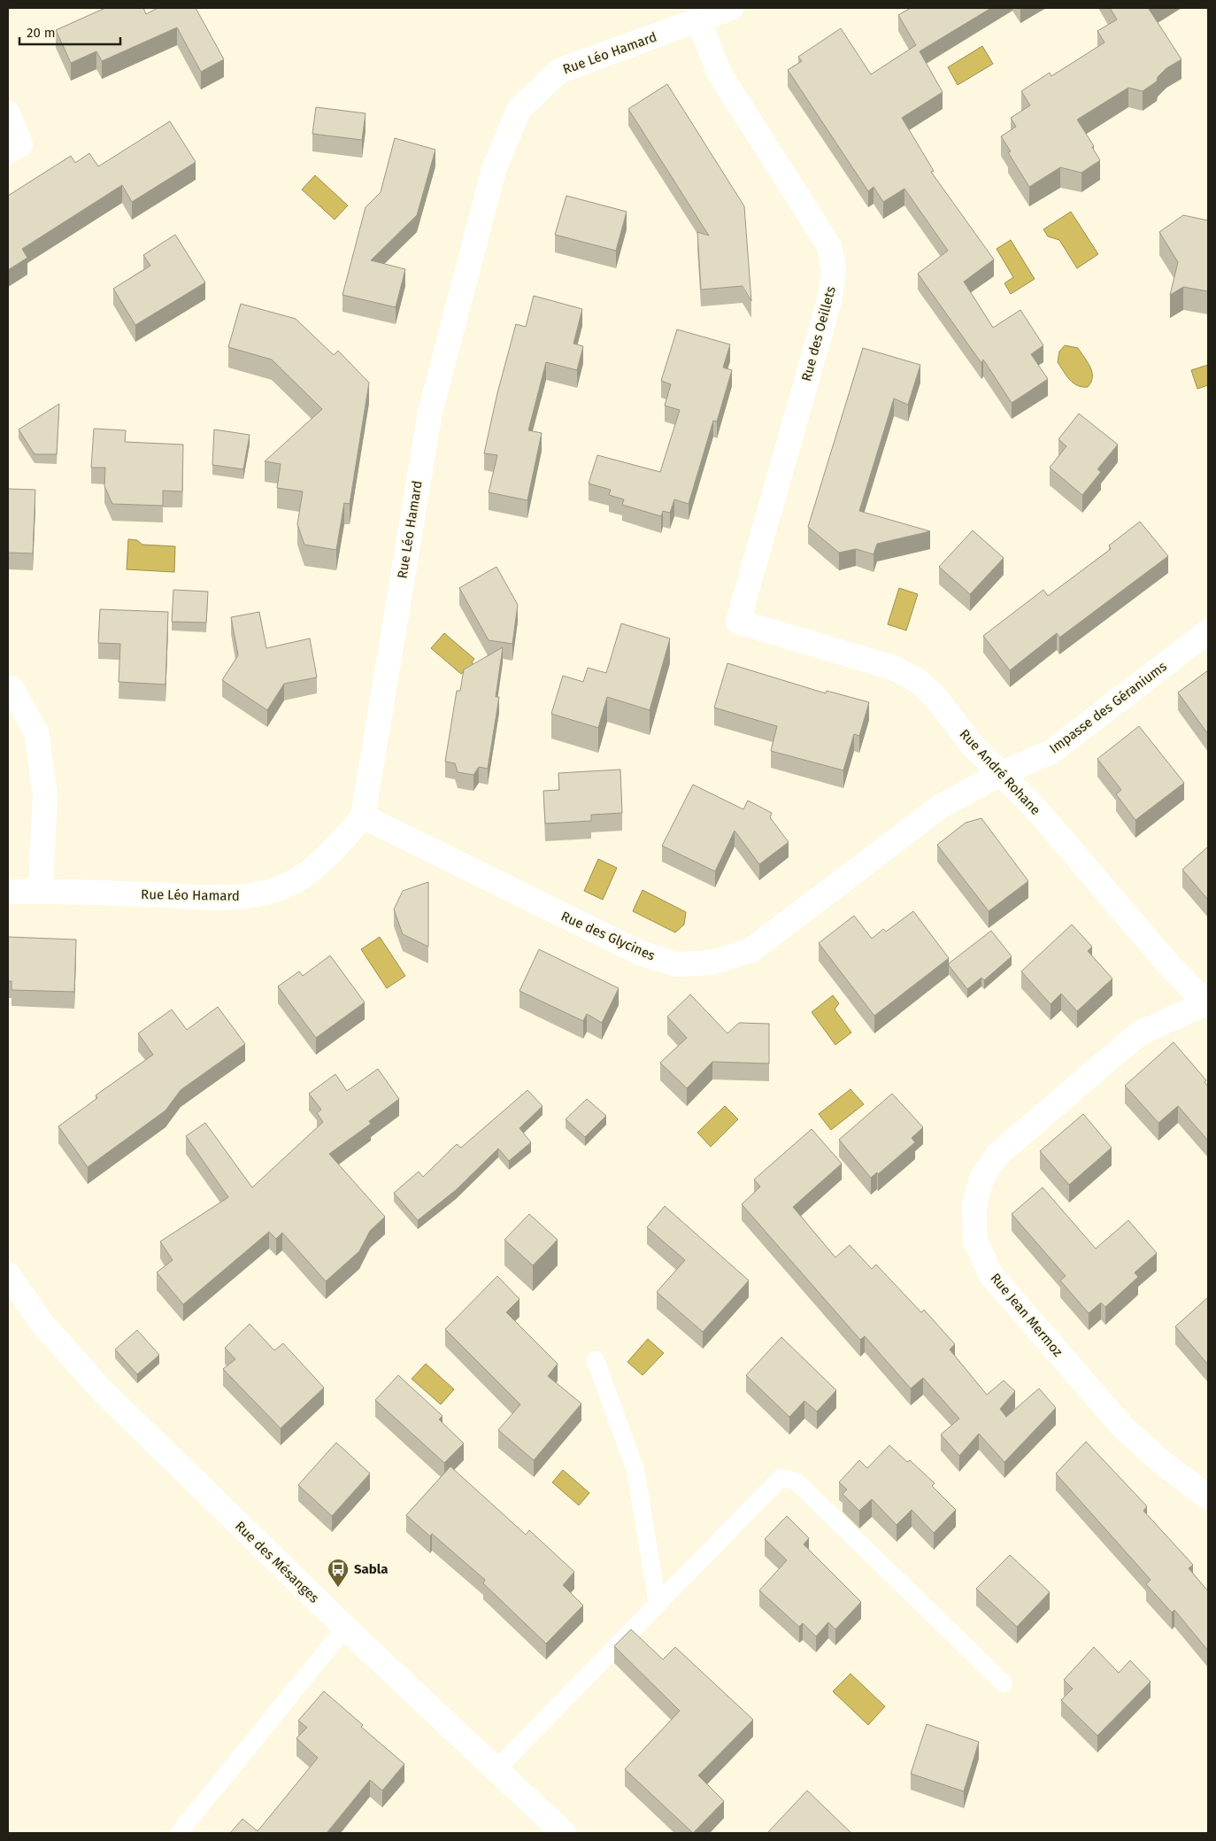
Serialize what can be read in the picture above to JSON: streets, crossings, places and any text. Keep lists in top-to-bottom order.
{
  "streets": {
    "street": [
      "Rue Léo Hamard",
      "Rue des Oeillets",
      "Impasse des Géraniums",
      "Rue André Rohane",
      "Rue des Glycines",
      "Rue Jean Mermoz",
      "Rue des Mésanges"
    ]
  },
  "crossings": [
    ["Rue Léo Hamard", "Rue des Oeillets"],
    ["Rue Léo Hamard", "Rue des Glycines"],
    ["Rue des Oeillets", "Rue André Rohane"],
    ["Impasse des Géraniums", "Rue André Rohane"],
    ["Impasse des Géraniums", "Rue des Glycines"],
    ["Rue André Rohane", "Rue des Glycines"],
    ["Rue André Rohane", "Rue Jean Mermoz"]
  ],
  "places": {
    "bus stop": ["Sabla"]
  },
  "scale_bar": "20 m"
}
